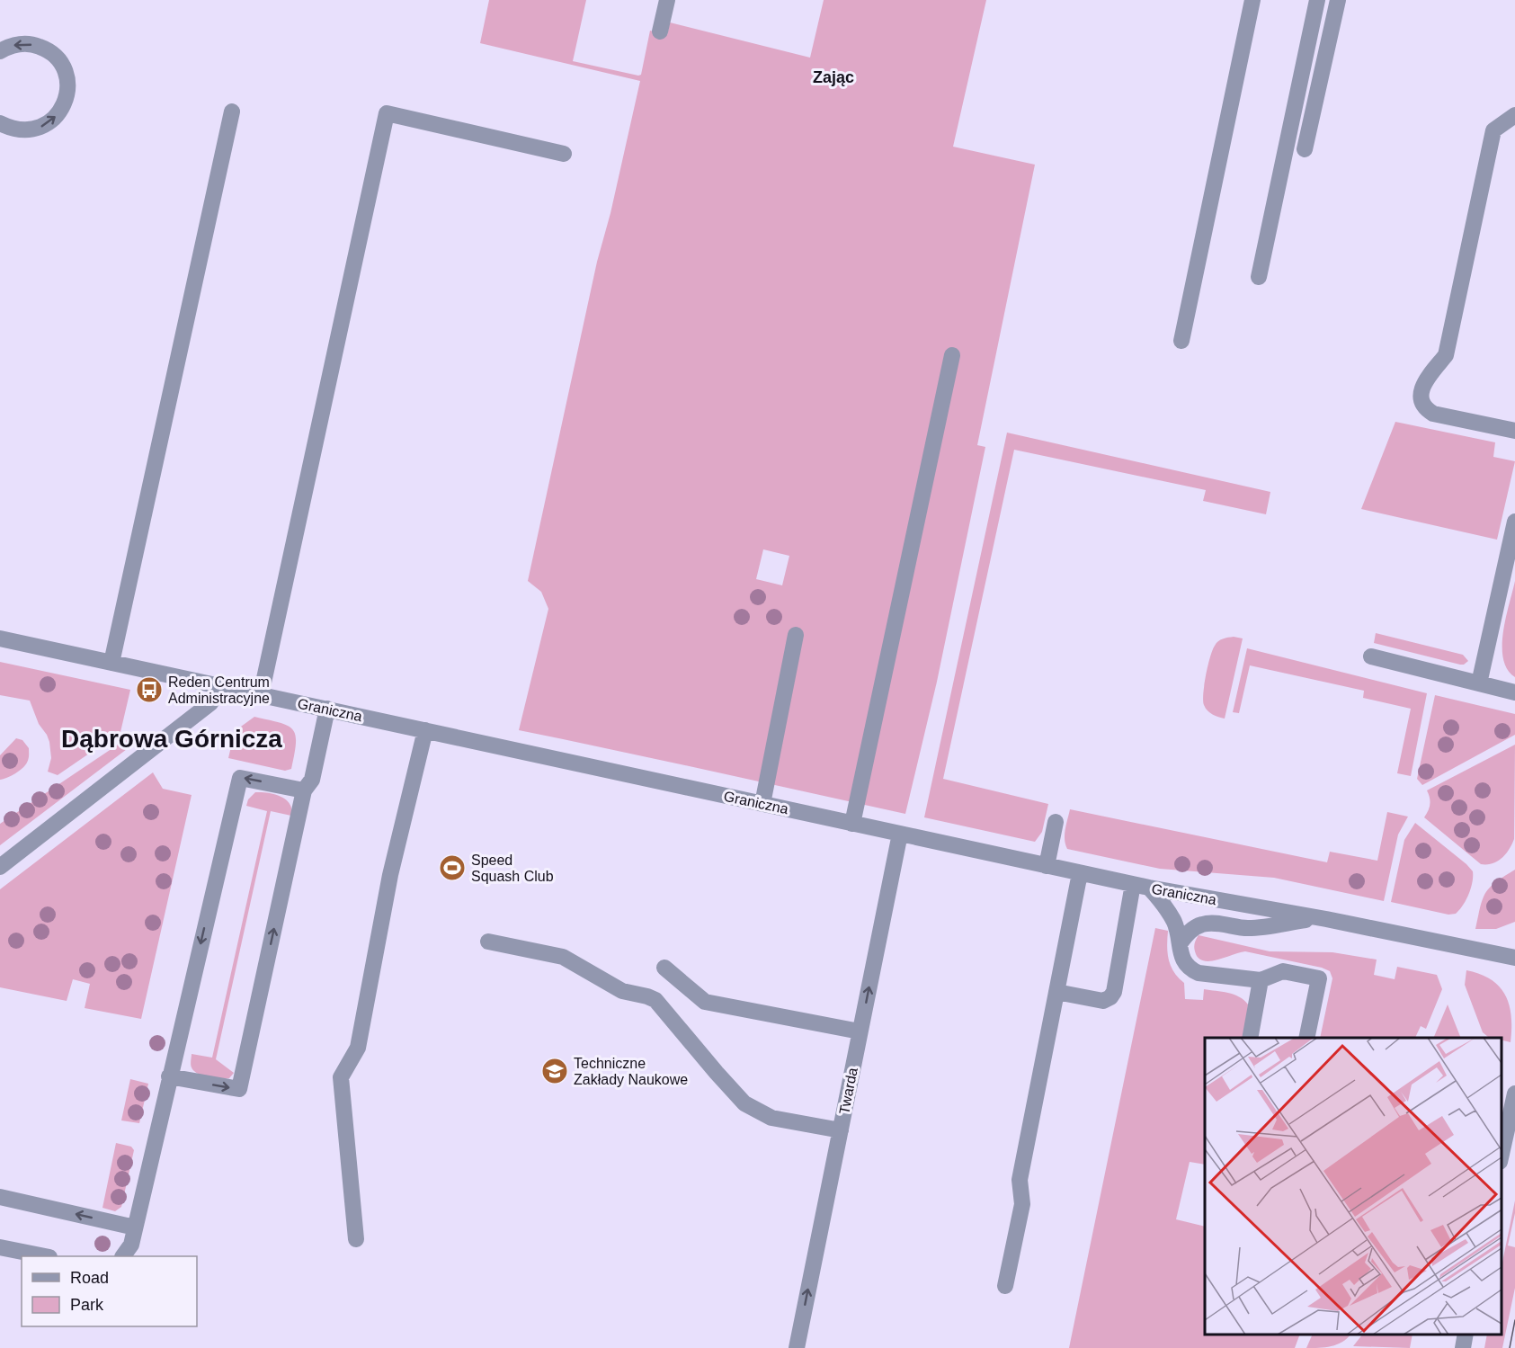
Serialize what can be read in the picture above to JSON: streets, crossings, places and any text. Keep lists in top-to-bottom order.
{
  "streets": {
    "street": ["Graniczna", "Twarda"]
  },
  "crossings": [
    ["Graniczna", "Twarda"]
  ],
  "one_way": ["Twarda"],
  "districts": ["Zając", "Dąbrowa Górnicza"],
  "places": {
    "bus stop": ["Reden Centrum Administracyjne"],
    "sports": ["Speed Squash Club"],
    "school or university": ["Techniczne Zakłady Naukowe"]
  },
  "legend": ["Road", "Park"]
}
